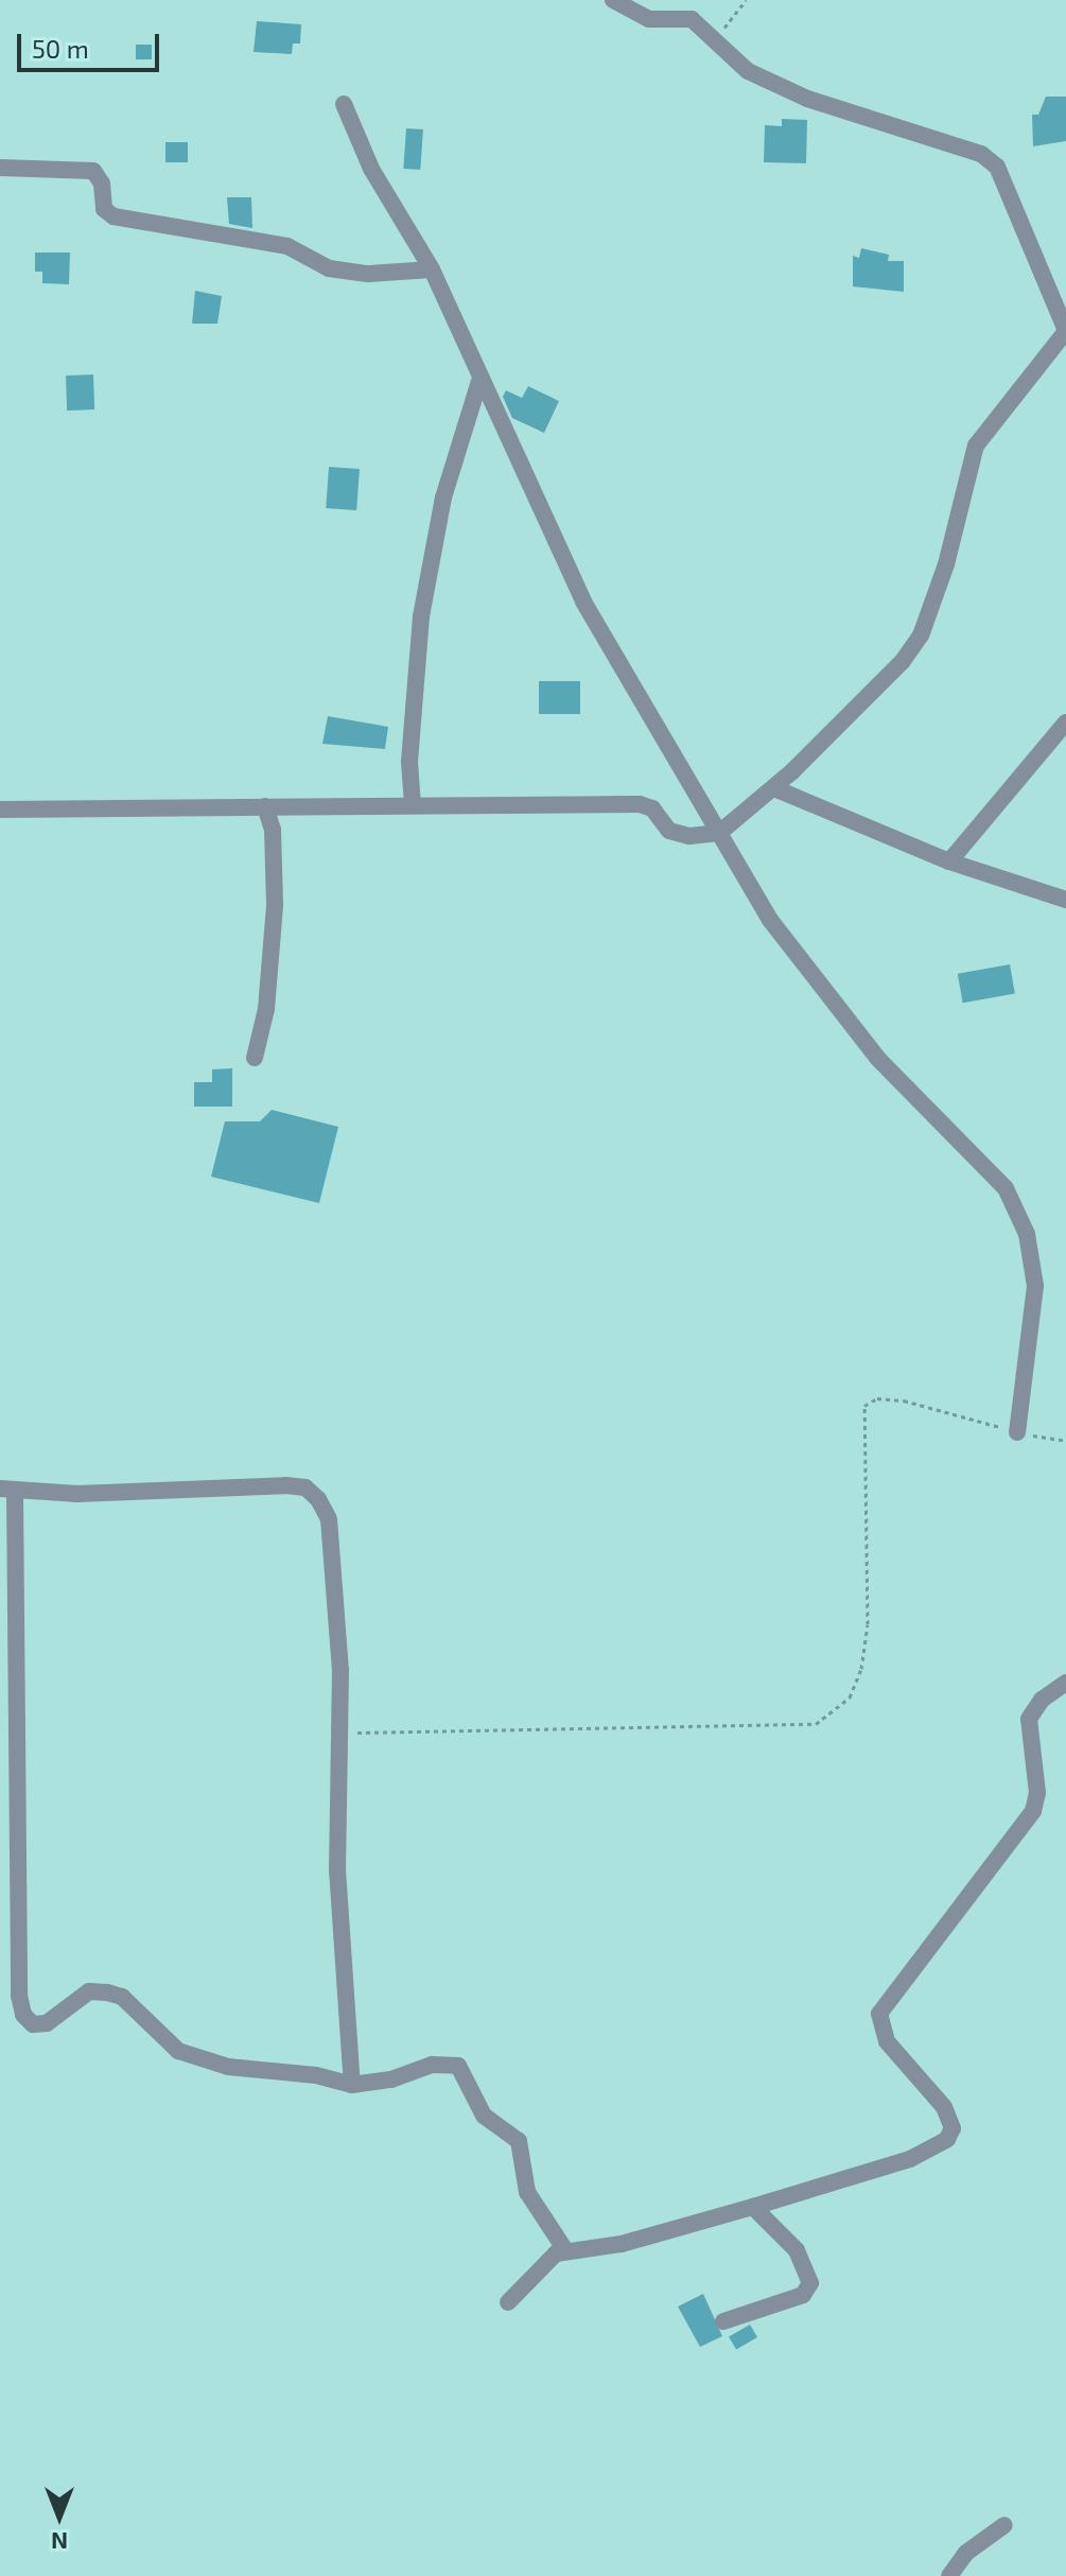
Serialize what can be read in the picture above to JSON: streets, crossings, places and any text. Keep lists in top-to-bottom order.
{
  "scale_bar": "50 m",
  "north": "bottom"
}
